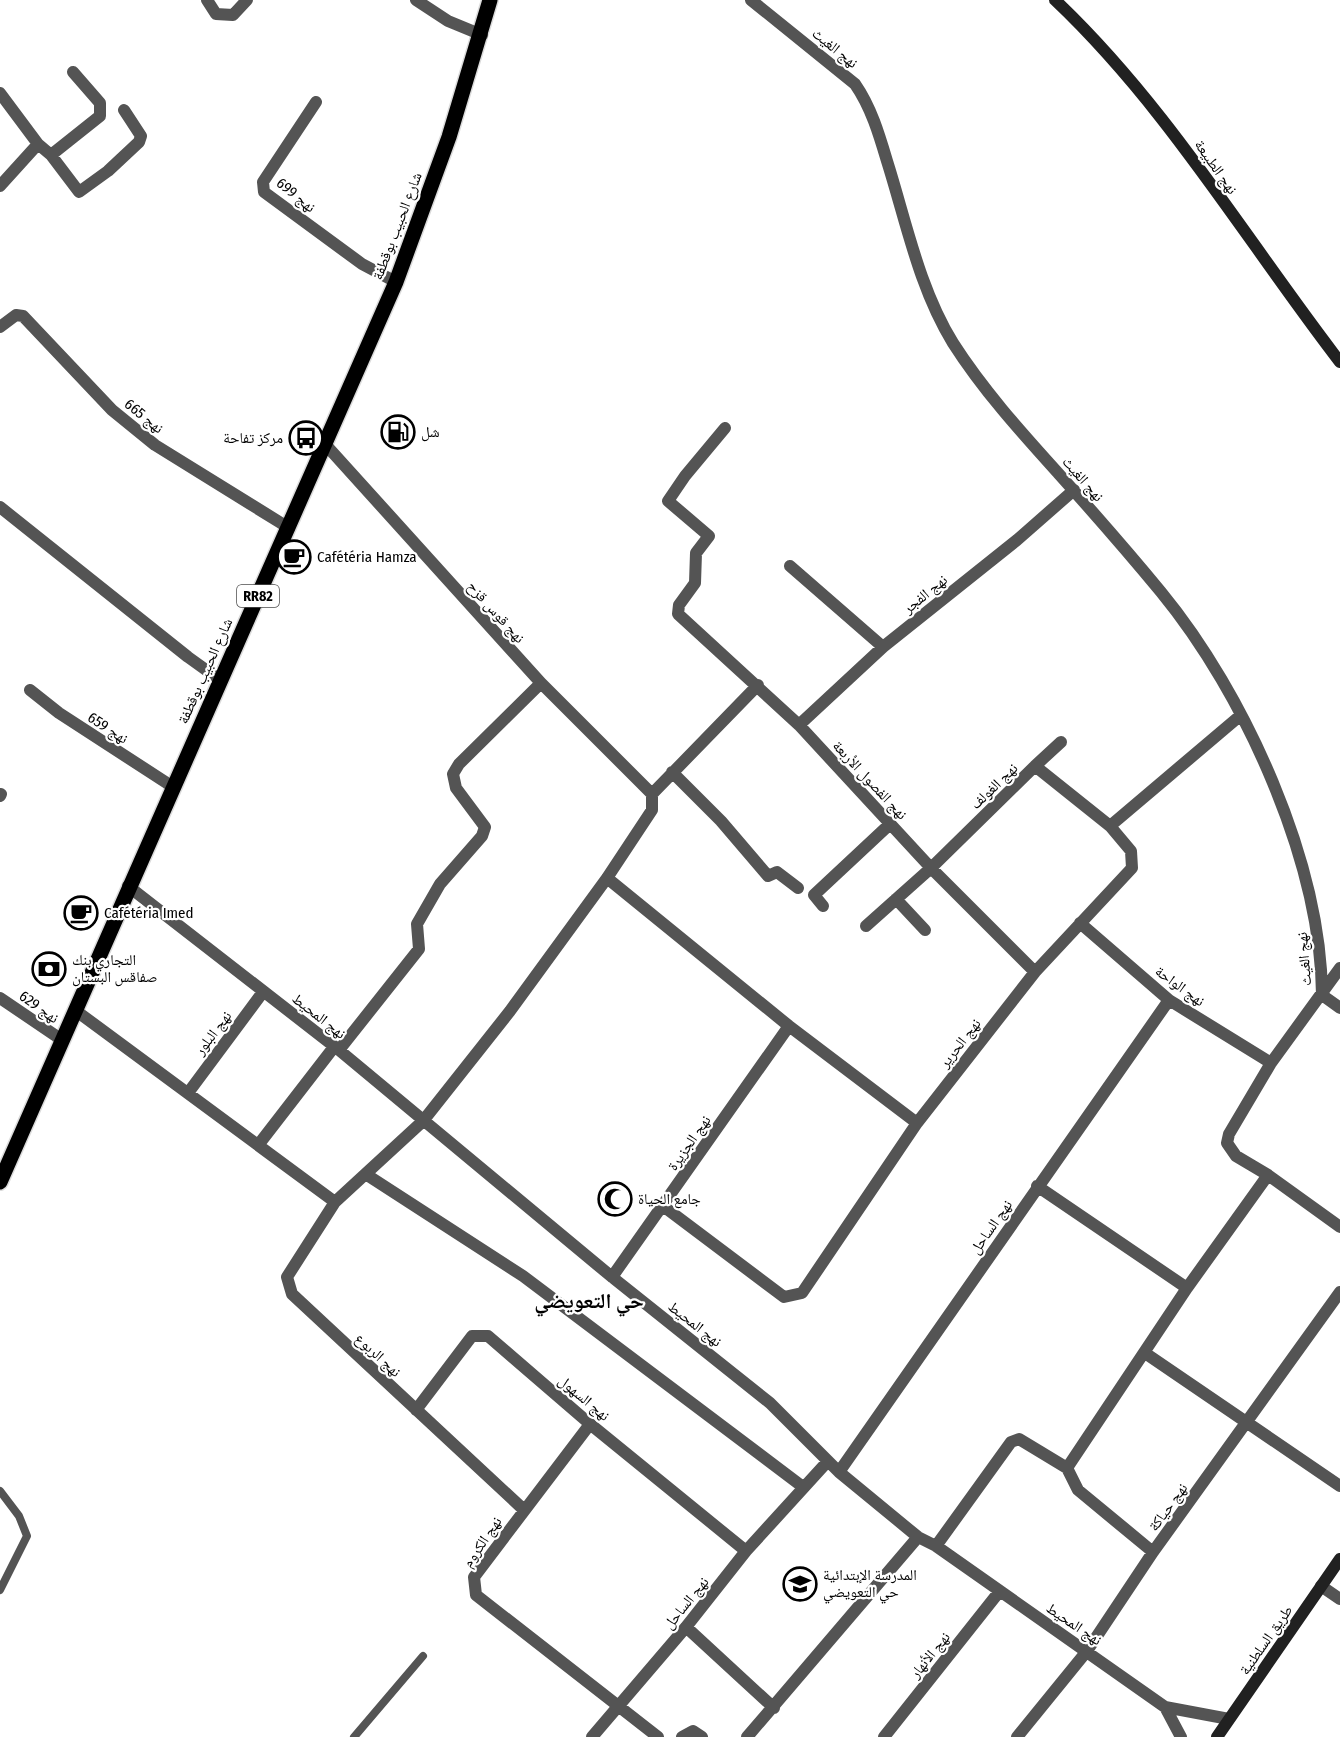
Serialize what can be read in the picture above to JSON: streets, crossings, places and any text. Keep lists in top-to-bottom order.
{
  "streets": {
    "main road": ["شارع الحبيب بوقطفة", "RR82"],
    "street": [
      "نهج الغيث",
      "نهج الطبيعة",
      "نهج 699",
      "نهج 665",
      "نهج الفجر",
      "نهج قوس قزح",
      "نهج 659",
      "نهج الفصول الأربعة",
      "نهج الغولف",
      "نهج الواحة",
      "نهج 629",
      "نهج المحيط",
      "نهج البلور",
      "نهج الحرير",
      "نهج الجزيرة",
      "نهج الساحل",
      "نهج الربوع",
      "نهج السهول",
      "نهج حياكة",
      "نهج الكروم",
      "طريق السلطنية",
      "نهج الأنهار"
    ]
  },
  "crossings": [
    ["نهج الغيث", "نهج الفجر"],
    ["نهج 699", "شارع الحبيب بوقطفة"],
    ["شارع الحبيب بوقطفة", "نهج 665"],
    ["شارع الحبيب بوقطفة", "نهج قوس قزح"],
    ["شارع الحبيب بوقطفة", "نهج 659"],
    ["شارع الحبيب بوقطفة", "نهج 629"],
    ["شارع الحبيب بوقطفة", "نهج المحيط"],
    ["نهج الفجر", "نهج الفصول الأربعة"],
    ["نهج قوس قزح", "نهج الربوع"],
    ["نهج الفصول الأربعة", "نهج الغولف"],
    ["نهج الفصول الأربعة", "نهج الحرير"],
    ["نهج الغولف", "نهج الحرير"],
    ["نهج الواحة", "نهج الحرير"],
    ["نهج الواحة", "نهج الساحل"],
    ["نهج المحيط", "نهج البلور"],
    ["نهج المحيط", "نهج الجزيرة"],
    ["نهج المحيط", "نهج الساحل"],
    ["نهج المحيط", "نهج الربوع"],
    ["نهج المحيط", "نهج حياكة"],
    ["نهج المحيط", "طريق السلطنية"],
    ["نهج المحيط", "نهج الأنهار"],
    ["نهج الحرير", "نهج الجزيرة"],
    ["نهج الساحل", "نهج السهول"],
    ["نهج الساحل", "نهج الكروم"],
    ["نهج الربوع", "نهج السهول"],
    ["نهج الربوع", "نهج الكروم"],
    ["نهج السهول", "نهج الكروم"]
  ],
  "districts": ["حي التعويضي"],
  "places": {
    "fuel station": ["شل"],
    "bus stop": ["مركز تفاحة"],
    "cafe": ["Cafétéria Hamza", "Cafétéria Imed"],
    "bank": ["التجاري بنك صفاقس البستان"],
    "mosque": ["جامع الحياة"],
    "school or university": ["المدرسة الإبتدائية حي التعويضي"]
  }
}
